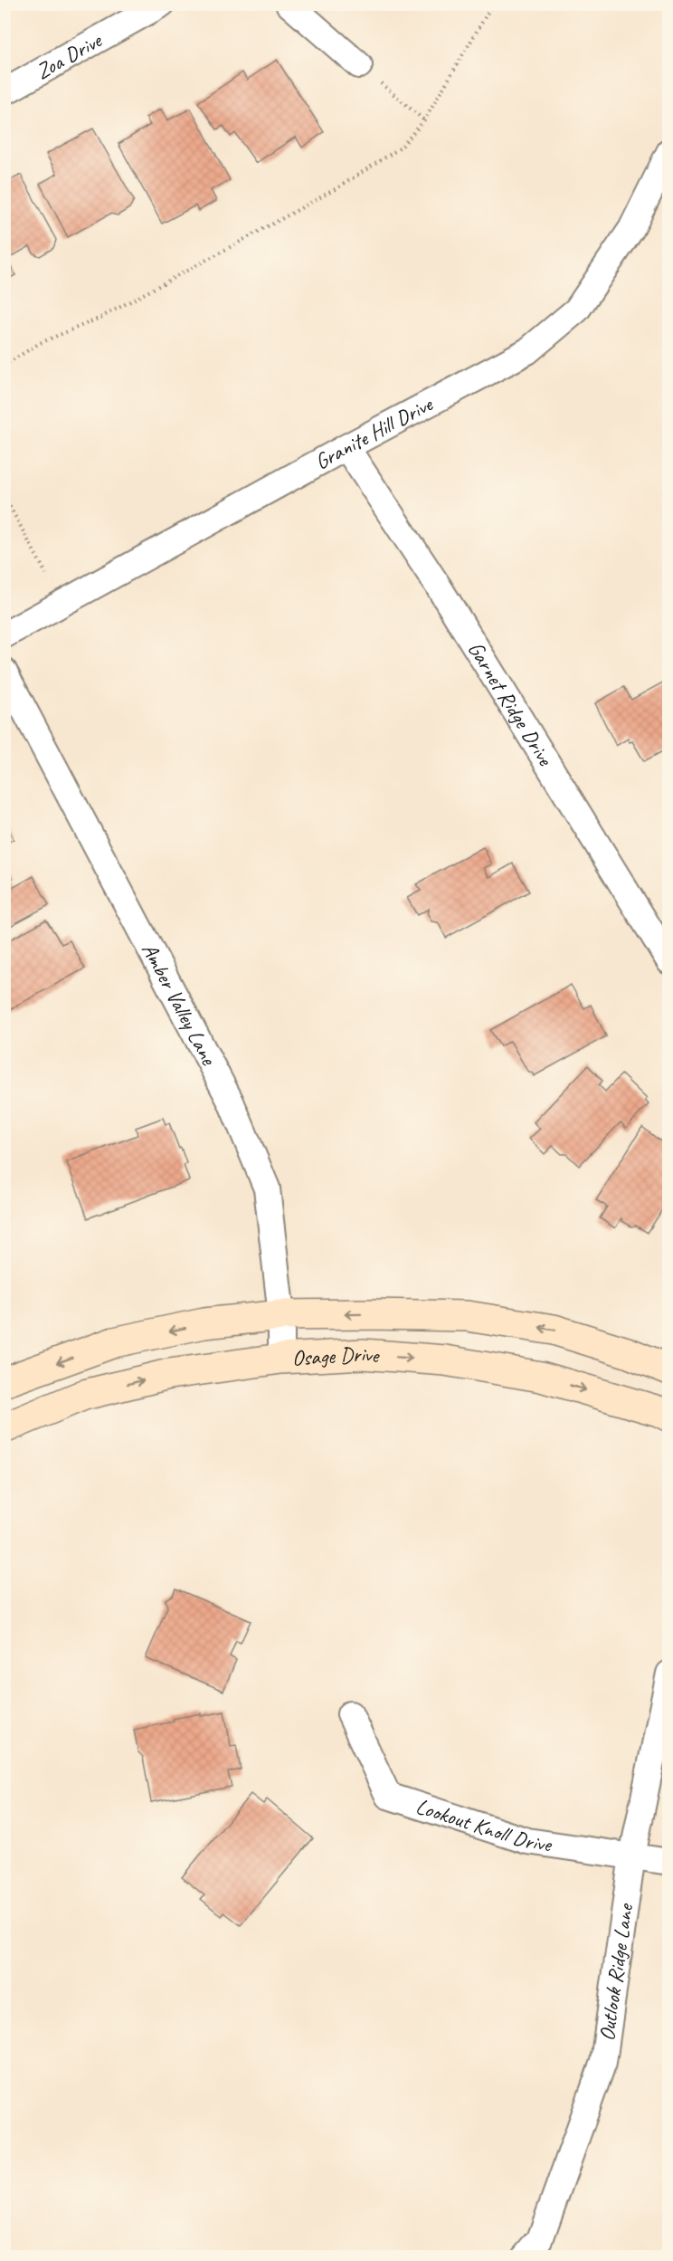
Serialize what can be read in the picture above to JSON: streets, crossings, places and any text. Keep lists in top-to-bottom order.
{
  "streets": {
    "street": [
      "Zoa Drive",
      "Granite Hill Drive",
      "Garnet Ridge Drive",
      "Amber Valley Lane",
      "Osage Drive",
      "Lookout Knoll Drive",
      "Outlook Ridge Lane"
    ]
  },
  "crossings": [
    ["Granite Hill Drive", "Garnet Ridge Drive"],
    ["Amber Valley Lane", "Osage Drive"],
    ["Lookout Knoll Drive", "Outlook Ridge Lane"]
  ]
}
